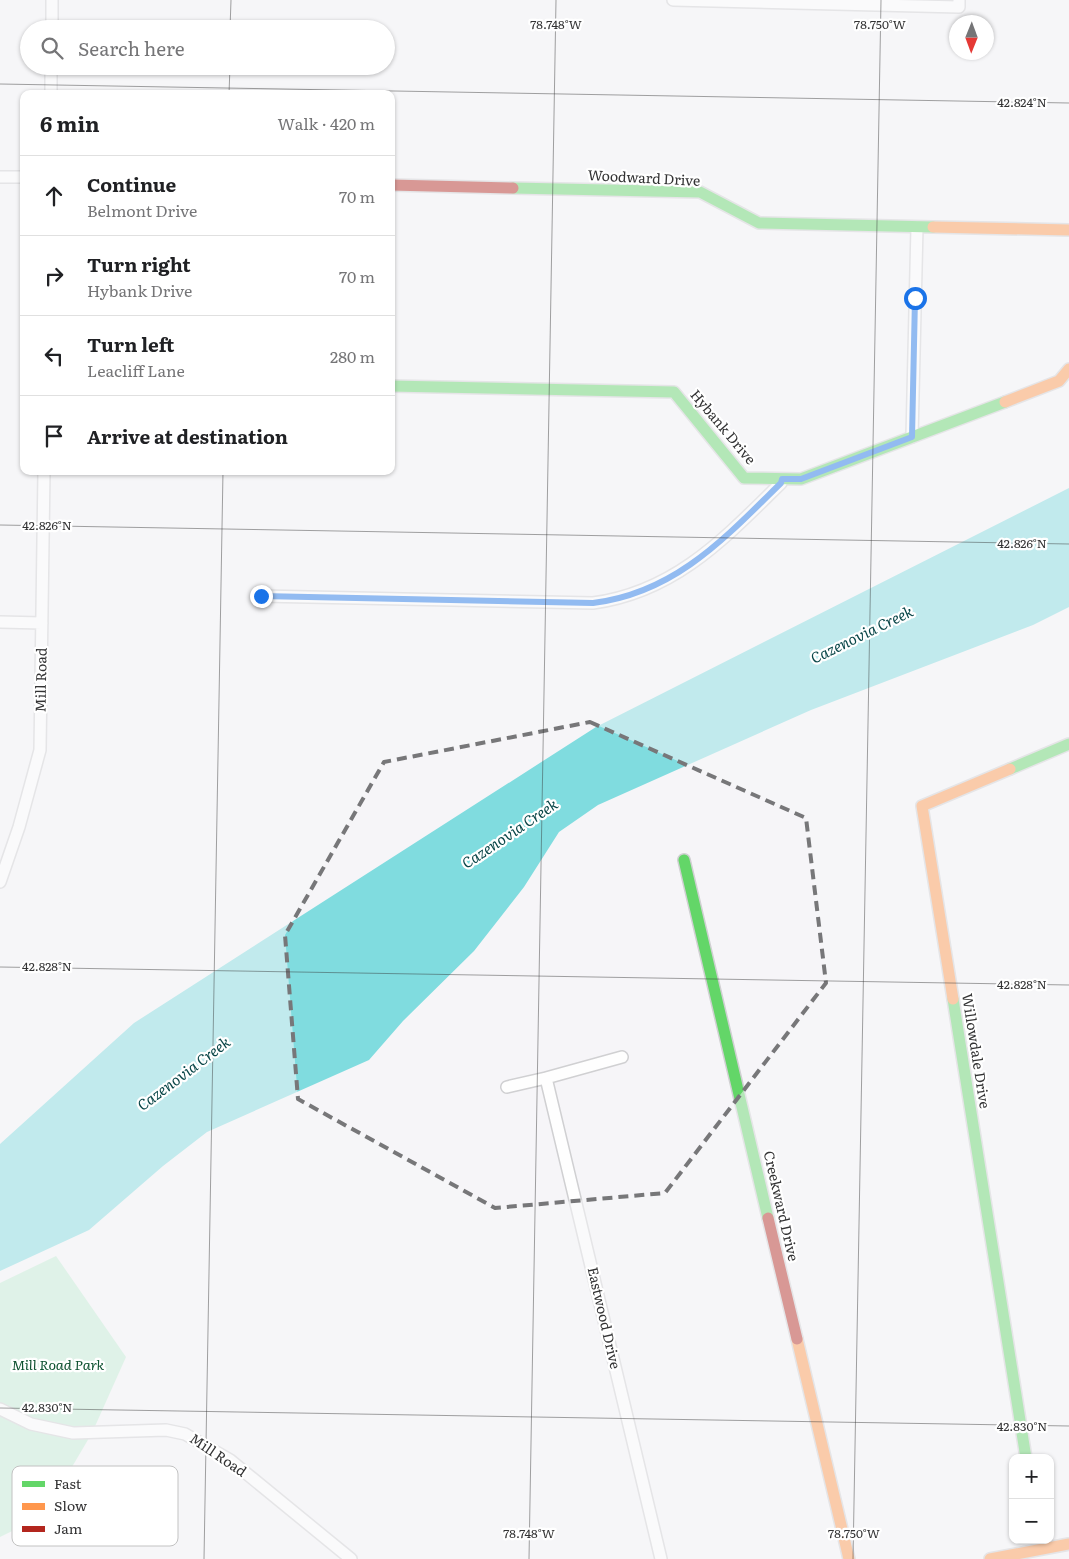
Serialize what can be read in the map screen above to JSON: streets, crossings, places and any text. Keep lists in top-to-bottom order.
{
  "streets": {
    "street": [
      "Woodward Drive",
      "Hybank Drive",
      "Mill Road",
      "Willowdale Drive",
      "Creekward Drive",
      "Eastwood Drive"
    ]
  },
  "water": ["Cazenovia Creek"],
  "parks": ["Mill Road Park"],
  "legend": ["Fast", "Slow", "Jam"],
  "north": "bottom",
  "page": {
    "search": "Search here",
    "heading": ["6 min", "Walk · 420 m"],
    "list": [
      ["Continue", "Belmont Drive", "70 m"],
      ["Turn right", "Hybank Drive", "70 m"],
      ["Turn left", "Leacliff Lane", "280 m"],
      "Arrive at destination"
    ],
    "map_buttons": ["+", "−"]
  },
  "coordinates": [
    "78.748°W",
    "78.750°W",
    "42.824°N",
    "42.826°N",
    "42.828°N",
    "42.830°N"
  ]
}
